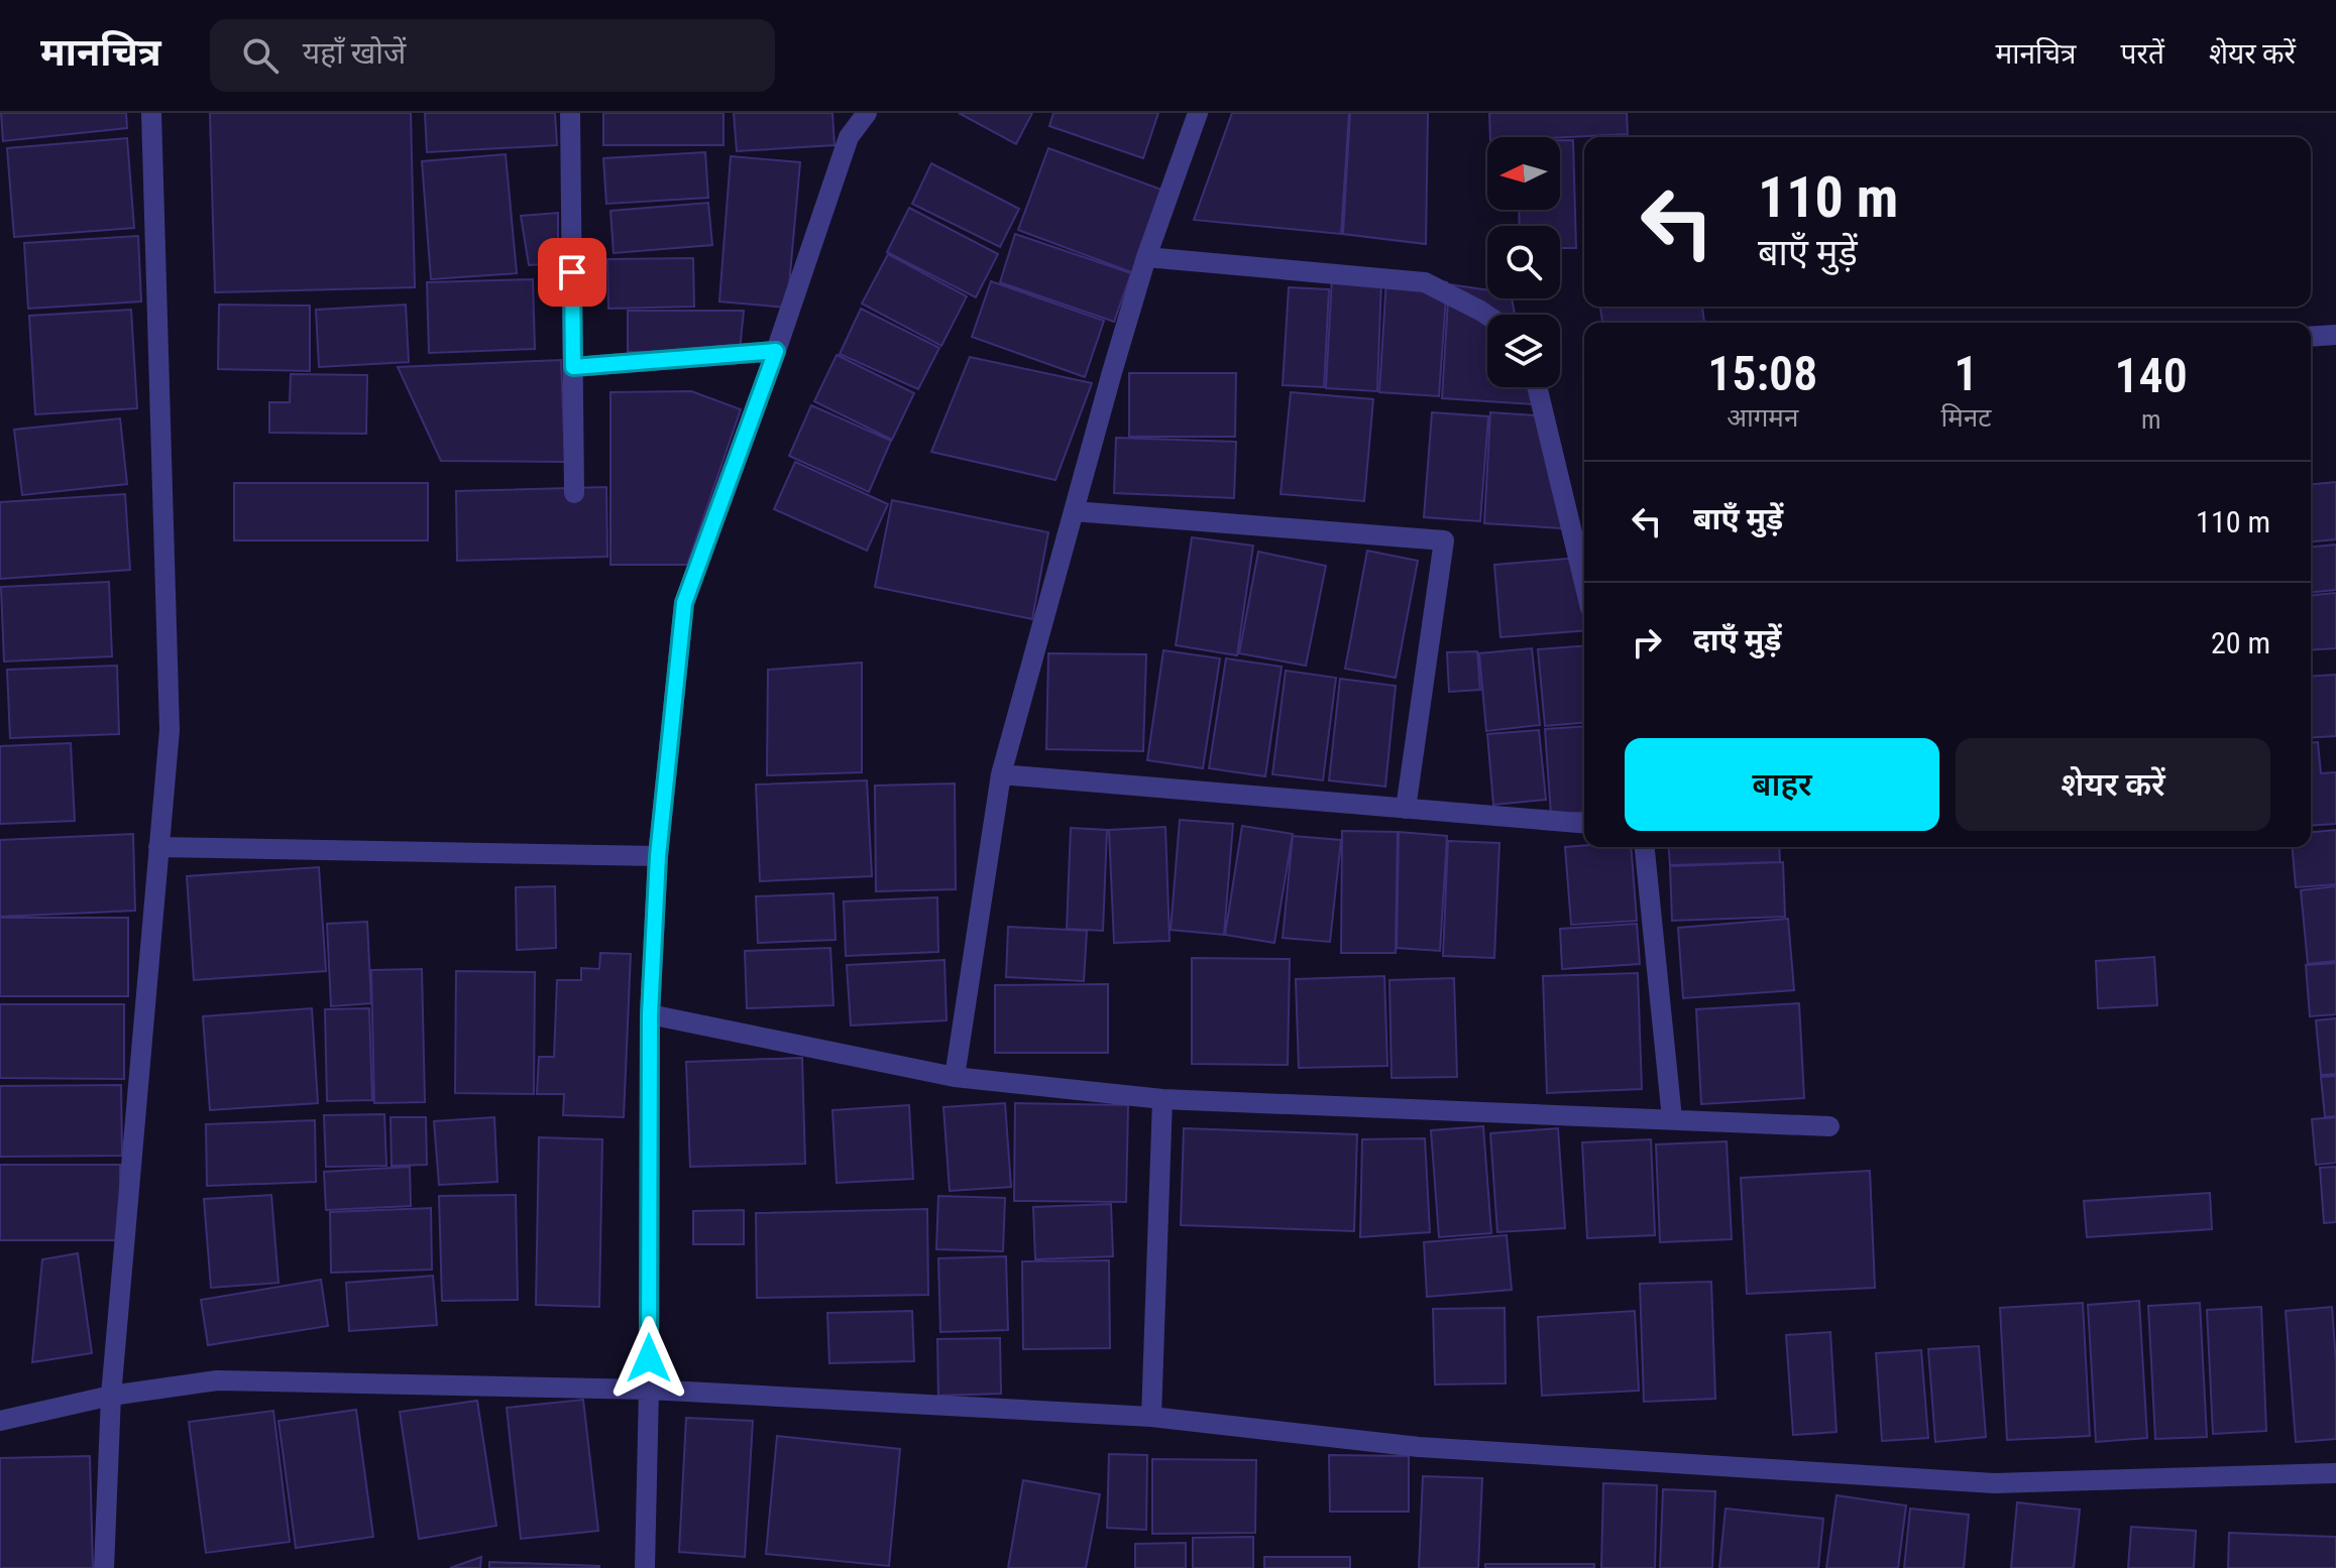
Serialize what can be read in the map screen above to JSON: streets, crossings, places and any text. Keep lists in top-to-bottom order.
{
  "north": "left",
  "page": {
    "header": "मानचित्र",
    "search": "यहाँ खोजें",
    "nav": ["मानचित्र", "परतें", "शेयर करें"],
    "turn": ["110 m", "बाएँ मुड़ें"],
    "eta": [
      "15:08",
      "आगमन",
      "1",
      "मिनट",
      "140",
      "m"
    ],
    "list": [
      {
        "name": "बाएँ मुड़ें",
        "value": "110 m"
      },
      {
        "name": "दाएँ मुड़ें",
        "value": "20 m"
      }
    ],
    "buttons": ["बाहर", "शेयर करें"]
  }
}
